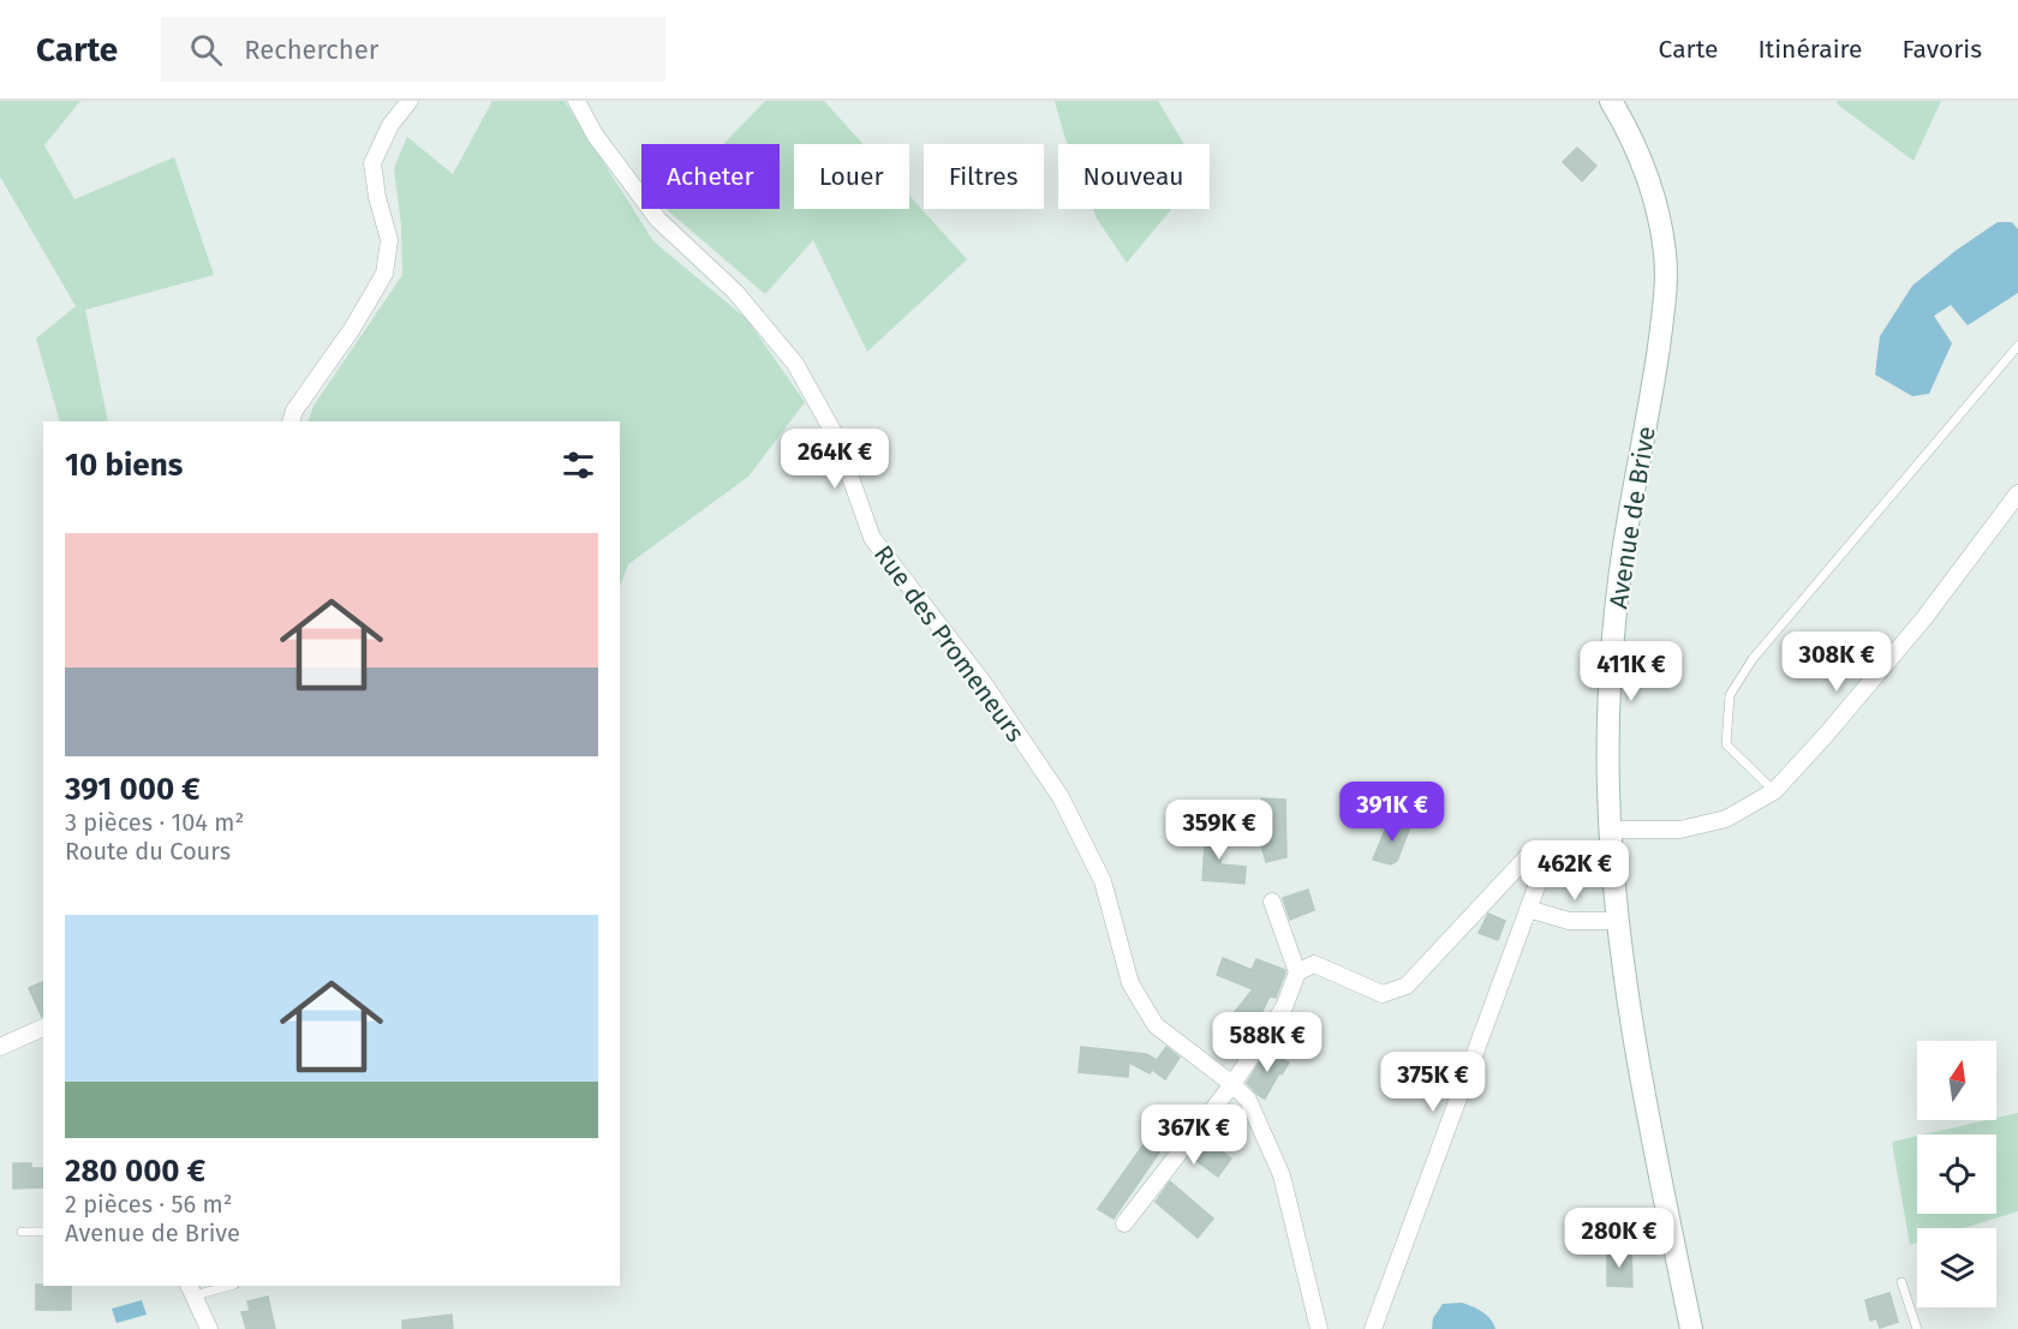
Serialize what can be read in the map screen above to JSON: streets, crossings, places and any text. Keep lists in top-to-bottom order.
{
  "streets": {
    "street": ["Avenue de Brive", "Rue des Promeneurs"]
  },
  "north": "top",
  "page": {
    "header": "Carte",
    "search": "Rechercher",
    "nav": ["Carte", "Itinéraire", "Favoris"],
    "chip": [
      "Acheter",
      "Louer",
      "Filtres",
      "Nouveau"
    ],
    "heading": "10 biens",
    "price": [
      "264K €",
      "308K €",
      "411K €",
      "391K €",
      "359K €",
      "462K €",
      "588K €",
      "375K €",
      "367K €",
      "280K €"
    ],
    "list": [
      {
        "name": "391 000 €",
        "note": "3 pièces · 104 m² · Route du Cours"
      },
      {
        "name": "280 000 €",
        "note": "2 pièces · 56 m² · Avenue de Brive"
      }
    ]
  }
}
